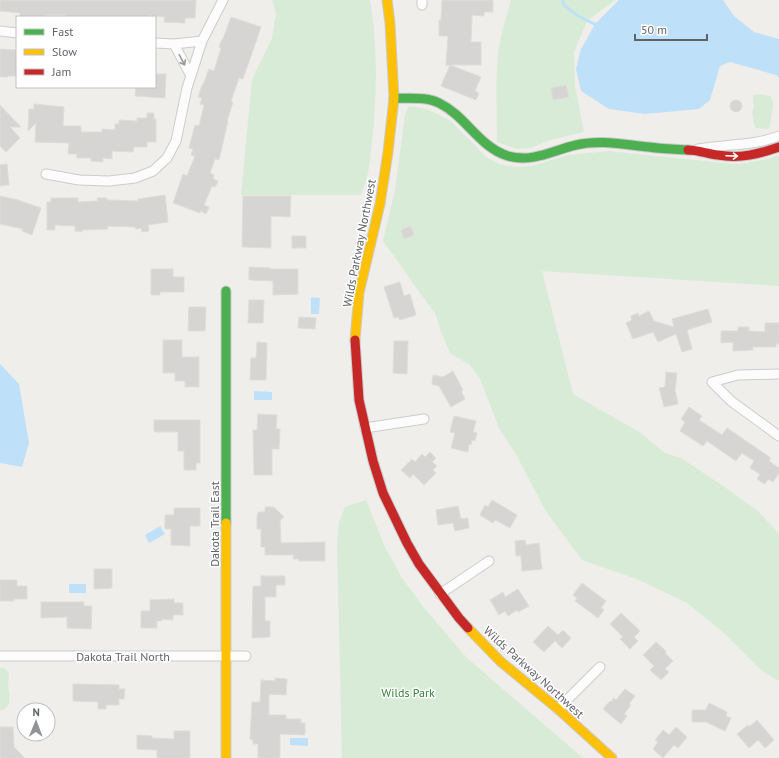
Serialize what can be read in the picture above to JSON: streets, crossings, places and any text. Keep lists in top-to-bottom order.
{
  "streets": {
    "street": ["Wilds Parkway Northwest", "Dakota Trail East", "Dakota Trail North"]
  },
  "crossings": [
    ["Dakota Trail East", "Dakota Trail North"]
  ],
  "parks": ["Wilds Park"],
  "legend": ["Fast", "Slow", "Jam"],
  "scale_bar": "50 m",
  "north": "top"
}
